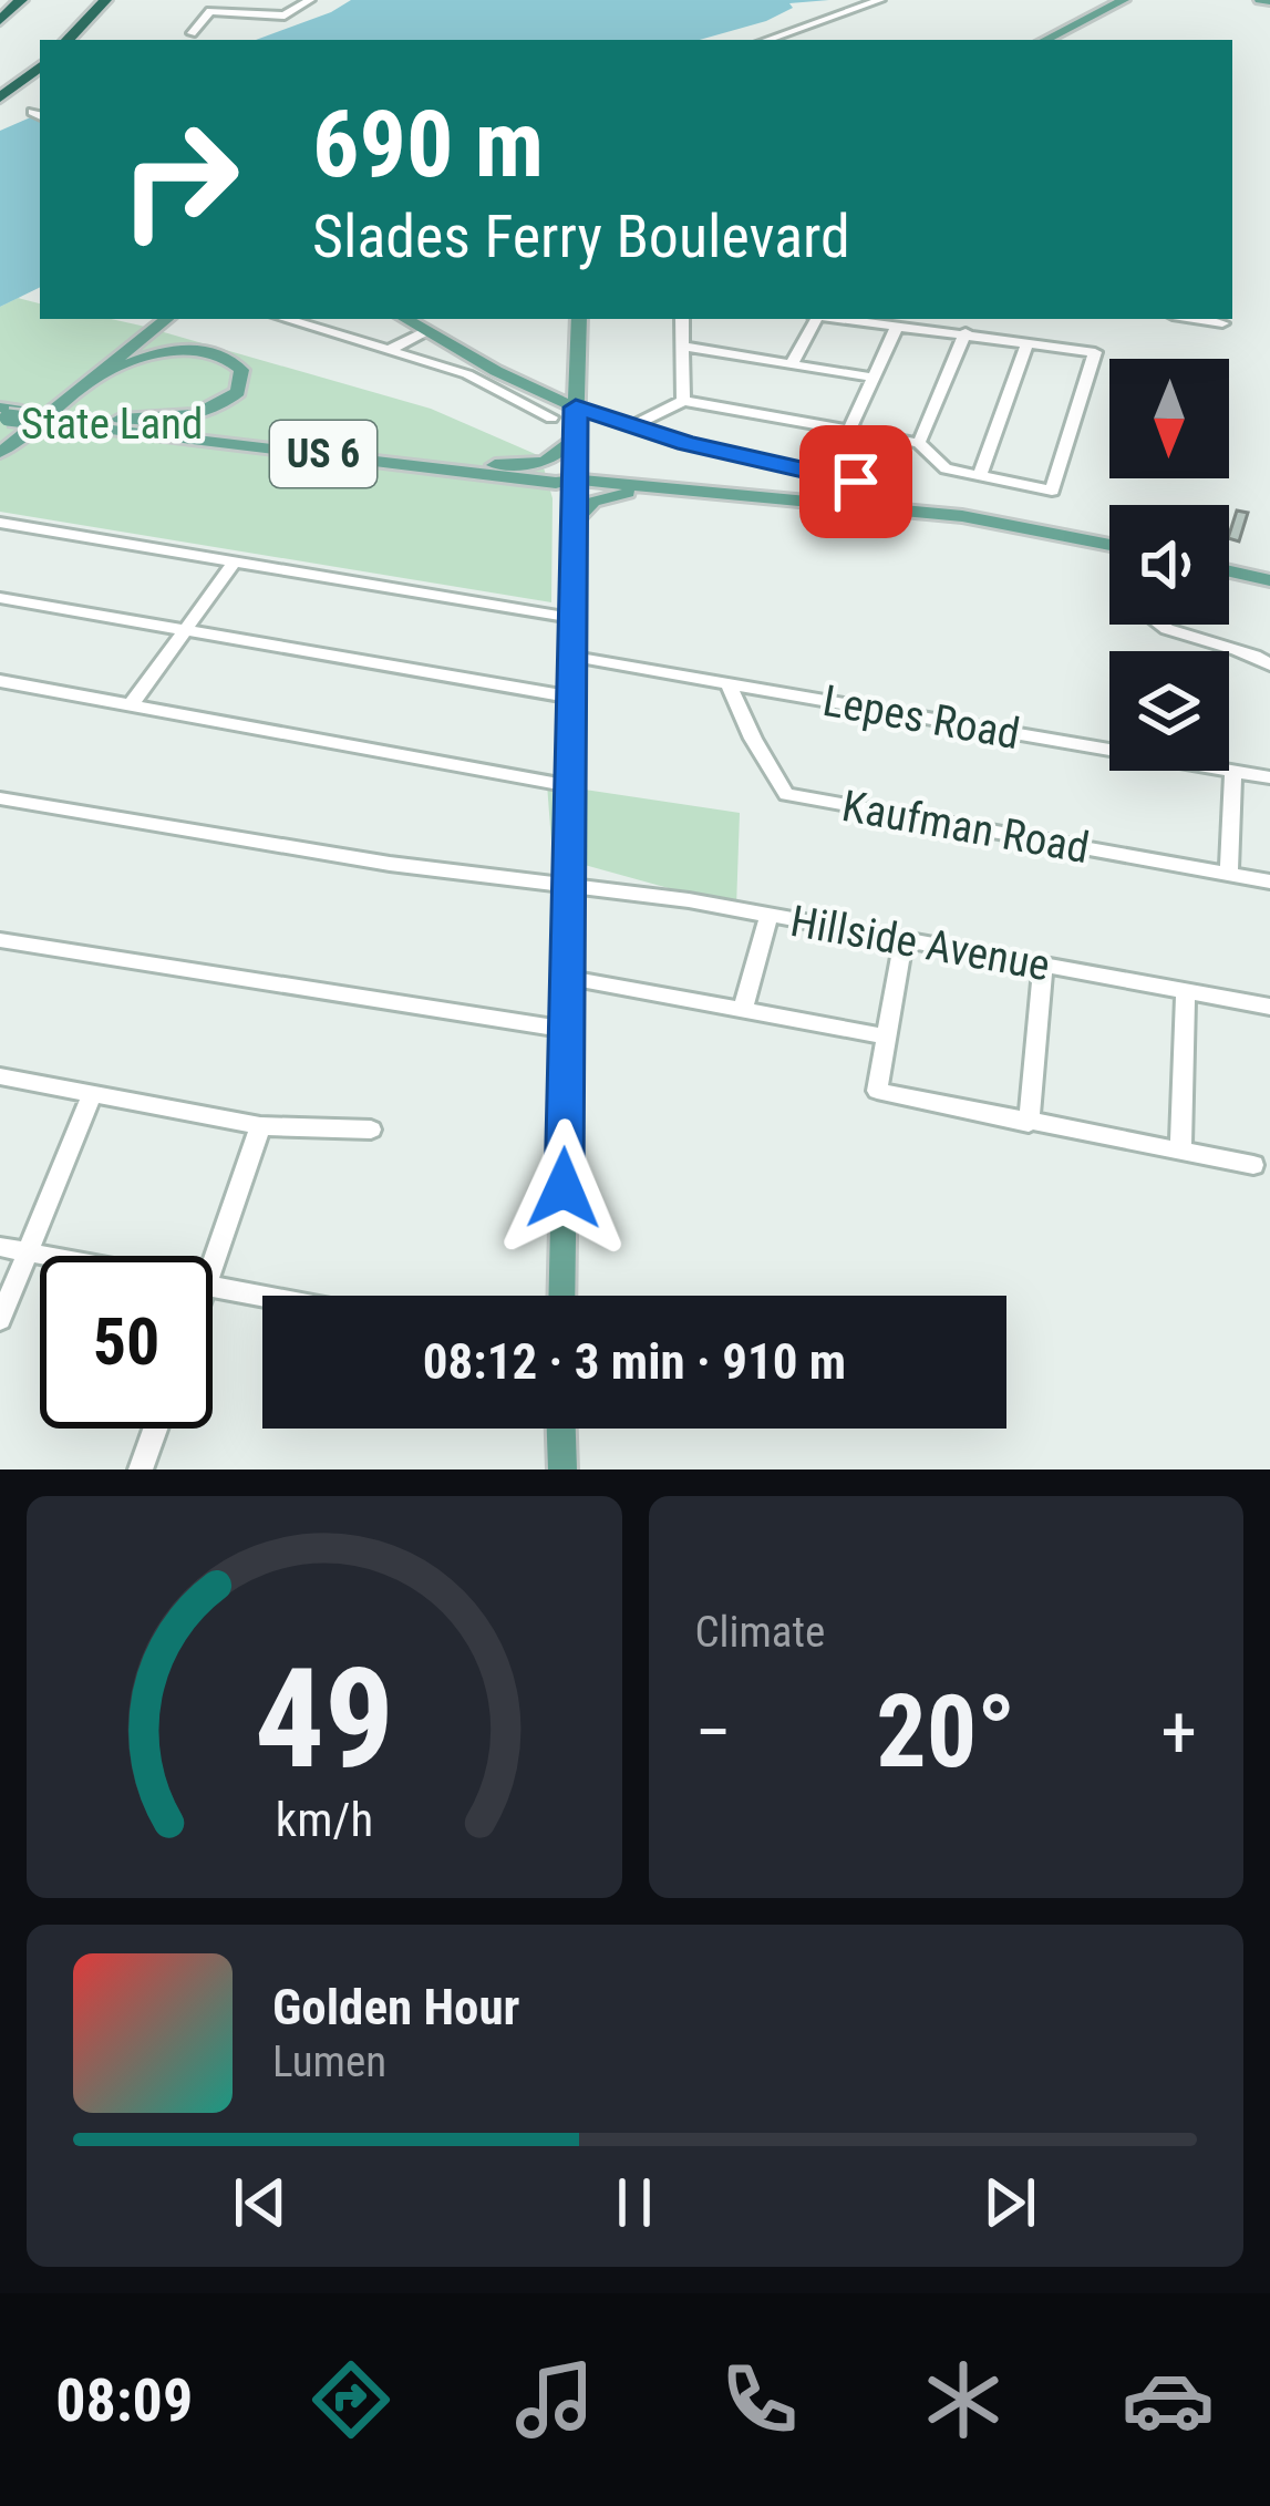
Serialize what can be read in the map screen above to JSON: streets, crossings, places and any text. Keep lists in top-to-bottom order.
{
  "streets": {
    "main road": ["US 6"],
    "street": ["Lepes Road", "Kaufman Road", "Hillside Avenue"]
  },
  "crossings": [
    ["Lepes Road", "Kaufman Road"]
  ],
  "parks": ["State Land"],
  "north": "bottom",
  "page": {
    "turn": ["690 m", "Slades Ferry Boulevard"],
    "limit": "50",
    "trip": "08:12 · 3 min · 910 m",
    "tile": "Climate",
    "heat": ["−", "20°", "+"],
    "song": ["Golden Hour", "Lumen"],
    "tabs": "08:09",
    "gauge": ["49", "km/h"]
  }
}
